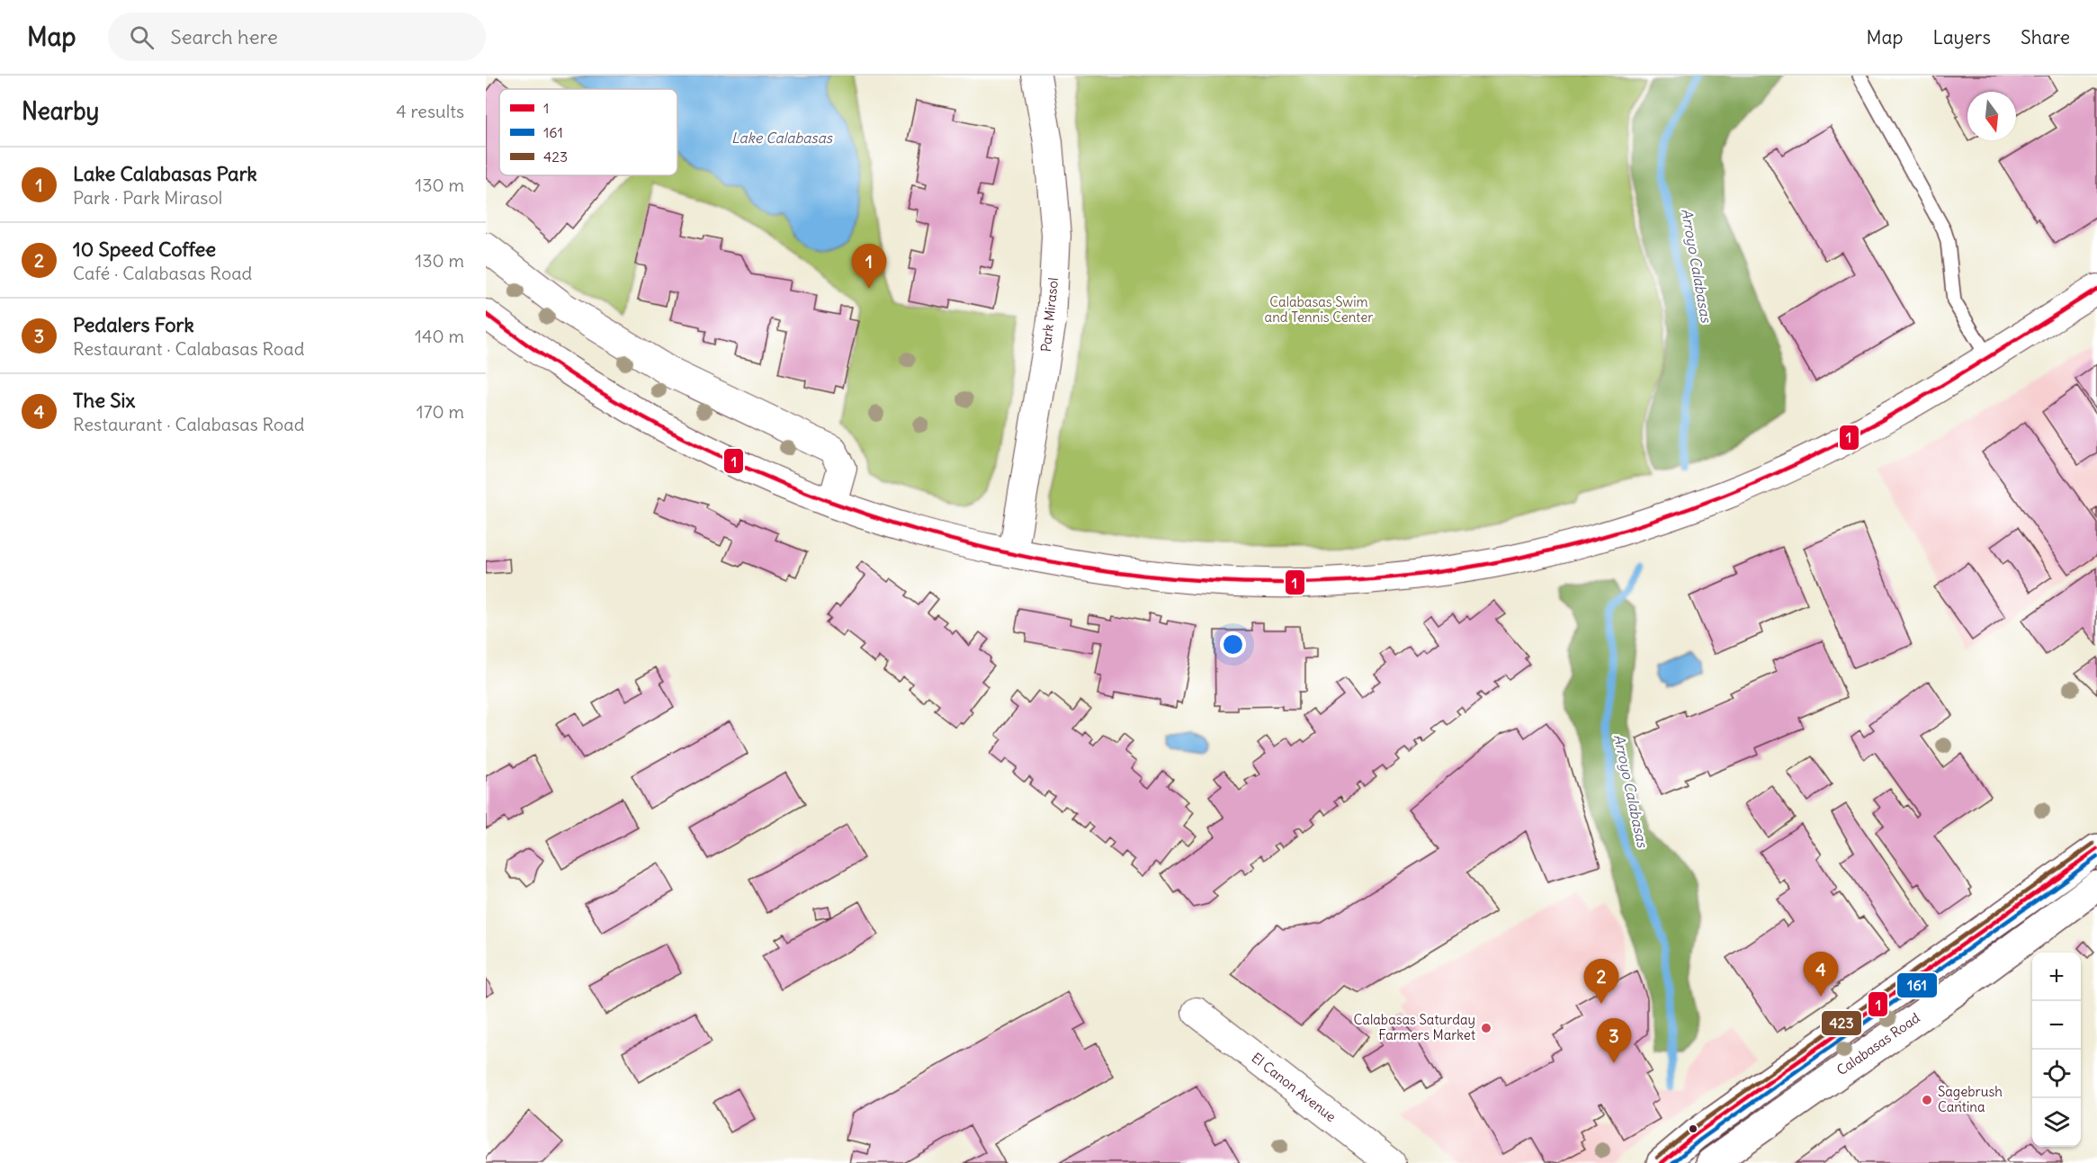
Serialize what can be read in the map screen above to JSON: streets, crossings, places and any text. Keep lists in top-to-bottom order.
{
  "streets": {
    "main road": ["Calabasas Road"],
    "street": ["Park Mirasol", "El Canon Avenue"]
  },
  "water": ["Lake Calabasas", "Arroyo Calabasas"],
  "parks": ["Calabasas Swim and Tennis Center"],
  "places": ["Calabasas Saturday Farmers Market", "Sagebrush Cantina"],
  "lines": ["transit line 1", "transit line 423", "transit line 161"],
  "legend": ["1", "161", "423"],
  "north": "bottom",
  "page": {
    "header": "Map",
    "search": "Search here",
    "nav": ["Map", "Layers", "Share"],
    "heading": ["Nearby", "4 results"],
    "list": [
      {
        "mark": "1",
        "name": "Lake Calabasas Park",
        "note": "Park · Park Mirasol",
        "value": "130 m"
      },
      {
        "mark": "2",
        "name": "10 Speed Coffee",
        "note": "Café · Calabasas Road",
        "value": "130 m"
      },
      {
        "mark": "3",
        "name": "Pedalers Fork",
        "note": "Restaurant · Calabasas Road",
        "value": "140 m"
      },
      {
        "mark": "4",
        "name": "The Six",
        "note": "Restaurant · Calabasas Road",
        "value": "170 m"
      }
    ],
    "pins": [
      "1",
      "4",
      "2",
      "3"
    ],
    "map_buttons": ["+", "−"]
  }
}
